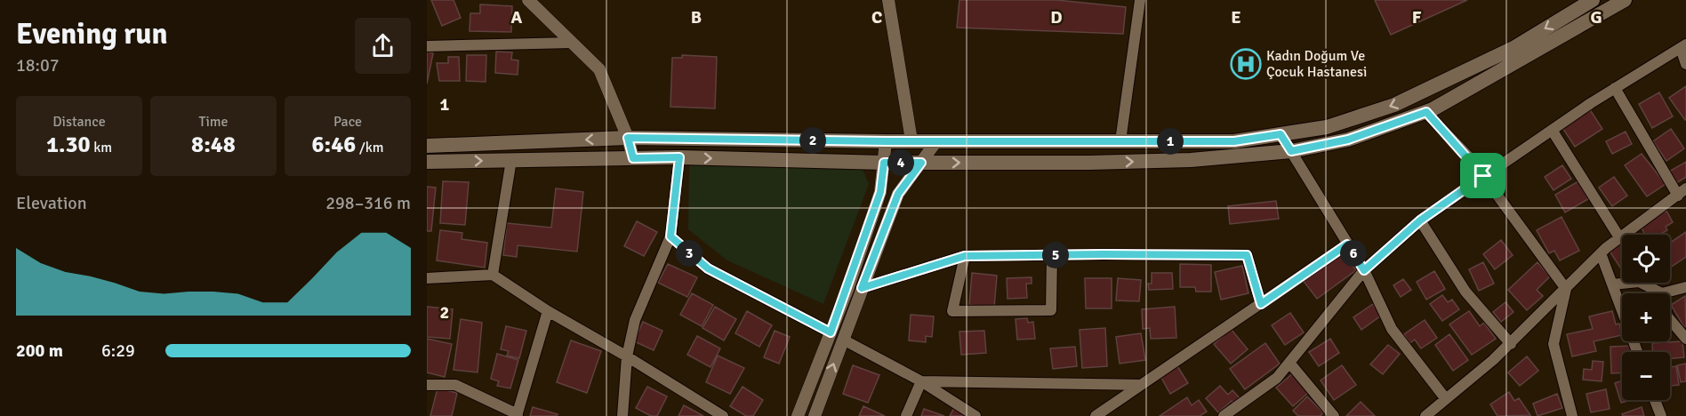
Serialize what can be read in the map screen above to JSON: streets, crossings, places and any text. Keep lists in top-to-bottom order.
{
  "places": {
    "hospital": ["Kadın Doğum Ve Çocuk Hastanesi"]
  },
  "page": {
    "heading": ["Evening run", "18:07"],
    "stats": [
      ["Distance", "1.30 km"],
      ["Time", "8:48"],
      ["Pace", "6:46 /km"]
    ],
    "pins": [
      "2",
      "1",
      "4",
      "3",
      "6",
      "5"
    ],
    "chart": ["Elevation", "298–316 m"],
    "map_buttons": ["+", "−"],
    "list": [
      {
        "name": "200 m",
        "note": "6:29"
      }
    ]
  },
  "grid": {
    "columns": [
      "A",
      "B",
      "C",
      "D",
      "E",
      "F",
      "G"
    ],
    "rows": ["1", "2"]
  }
}
